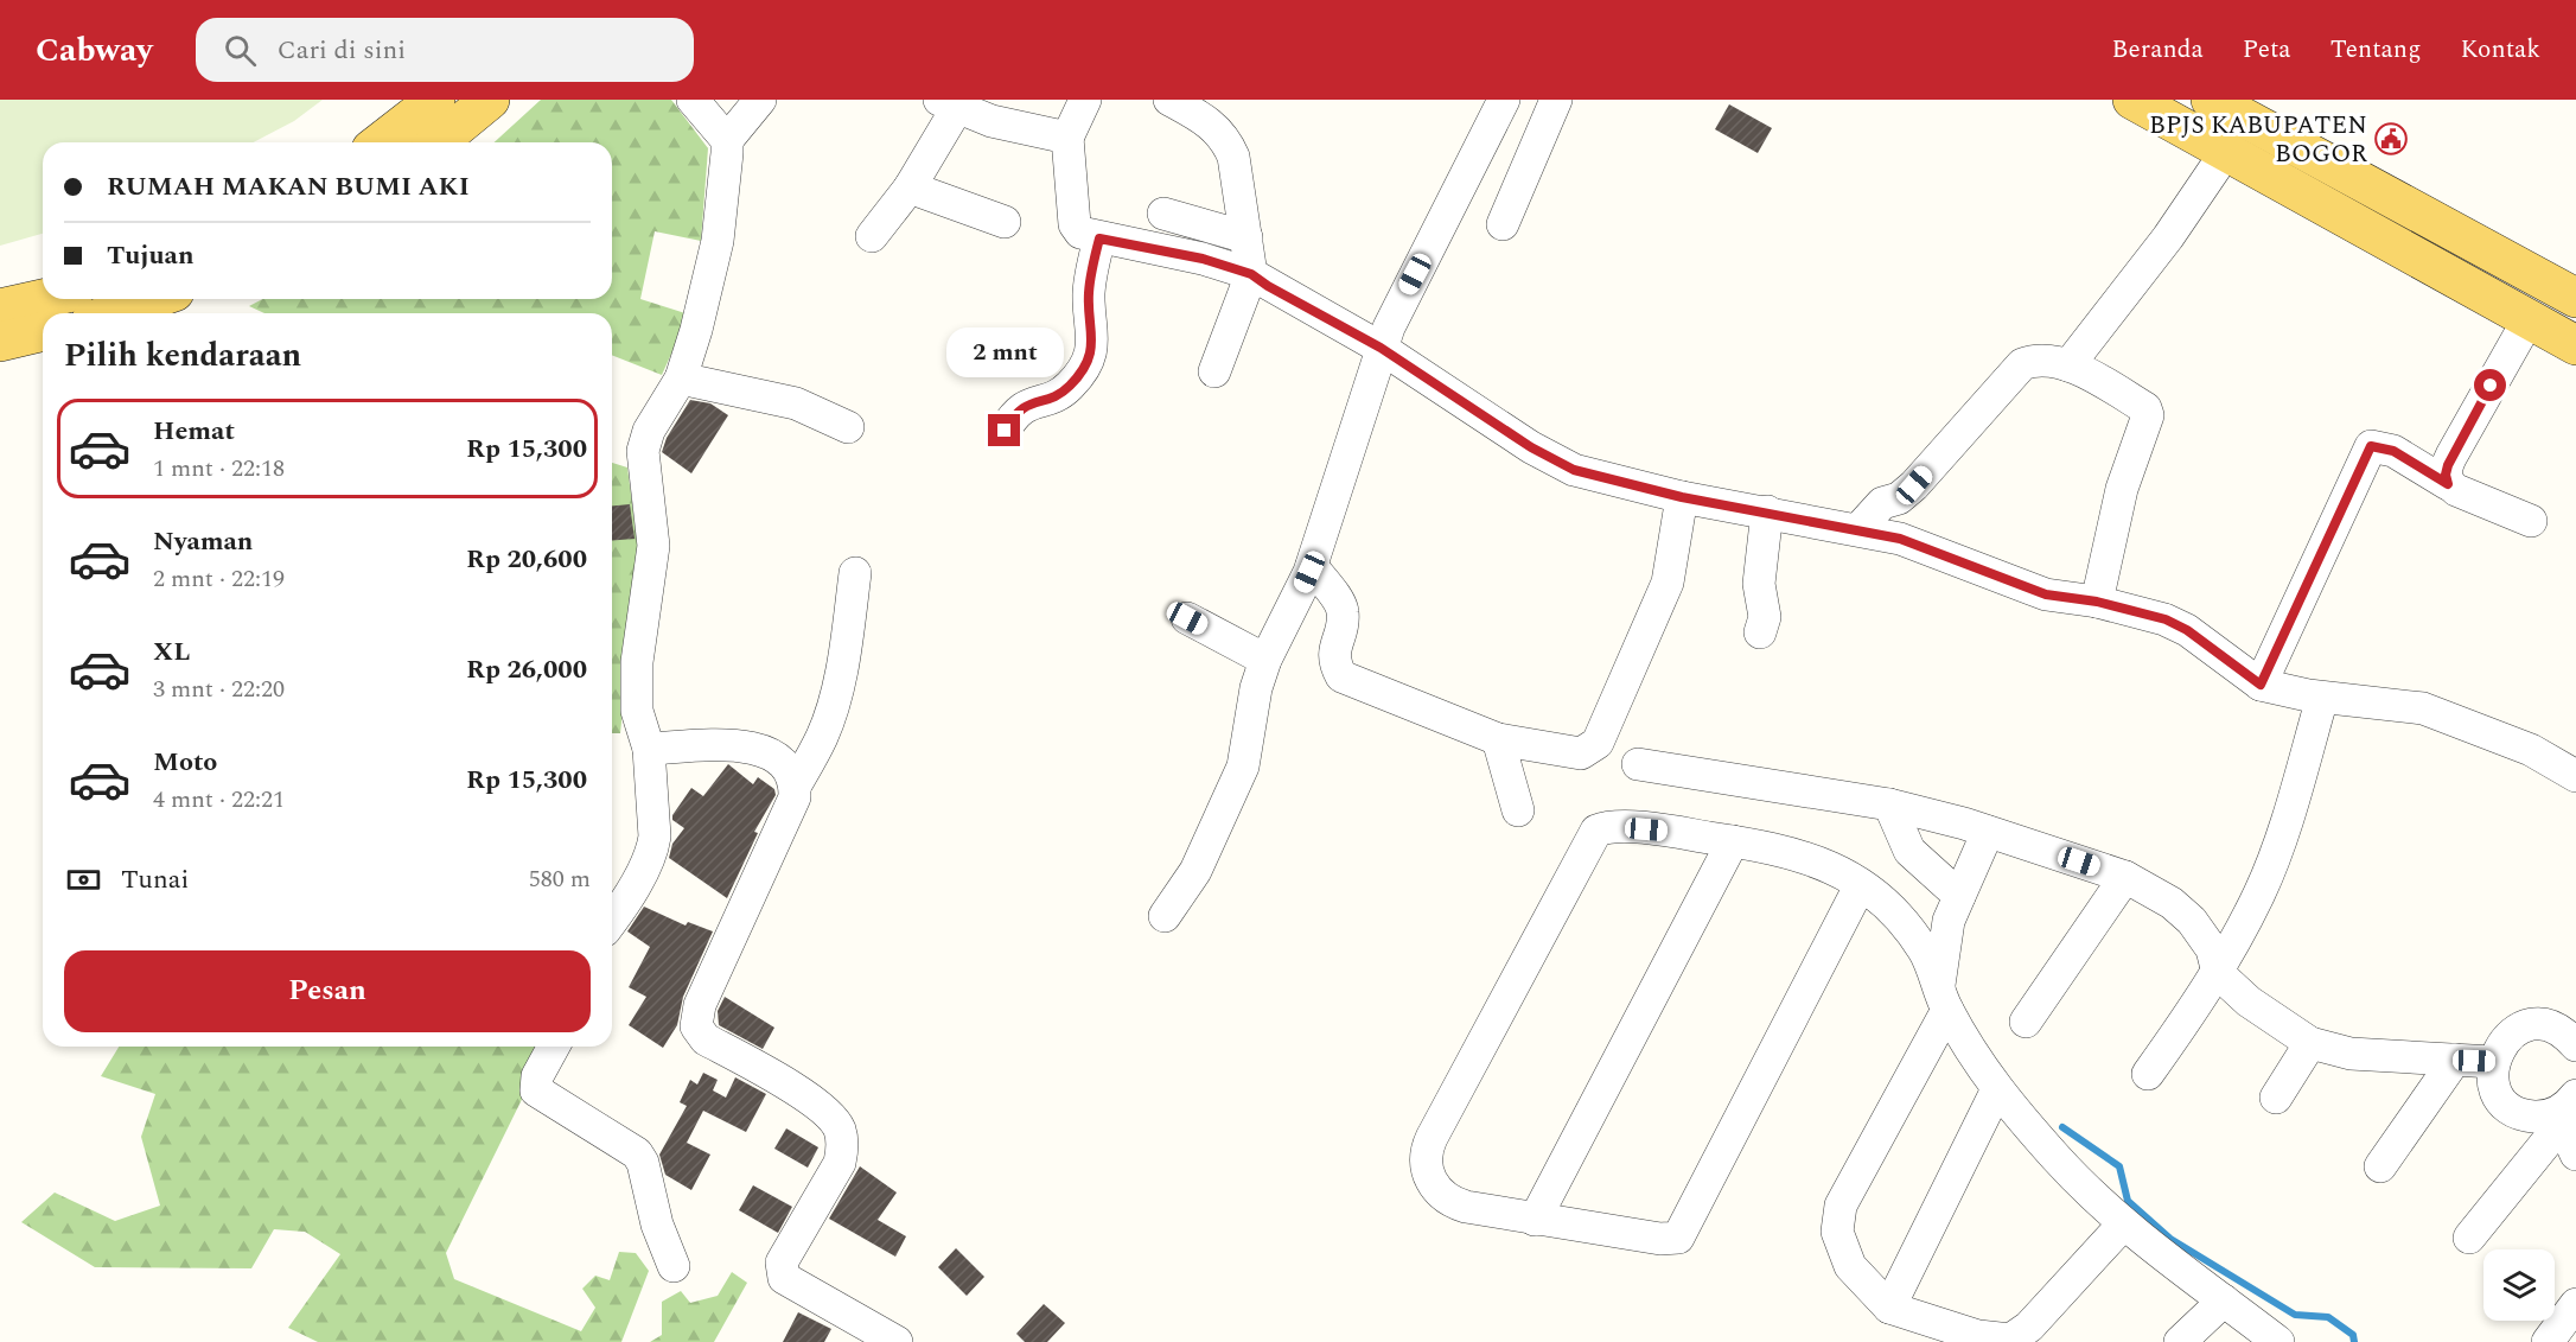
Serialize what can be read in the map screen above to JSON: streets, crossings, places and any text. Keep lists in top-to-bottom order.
{
  "places": {
    "public building": ["BPJS KABUPATEN BOGOR"]
  },
  "page": {
    "header": "Cabway",
    "search": "Cari di sini",
    "nav": [
      "Beranda",
      "Peta",
      "Tentang",
      "Kontak"
    ],
    "banner": ["RUMAH MAKAN BUMI AKI", "Tujuan"],
    "heading": "Pilih kendaraan",
    "bubble": "2 mnt",
    "list": [
      {
        "name": "Hemat",
        "note": "1 mnt · 22:18",
        "value": "Rp 15,300"
      },
      {
        "name": "Nyaman",
        "note": "2 mnt · 22:19",
        "value": "Rp 20,600"
      },
      {
        "name": "XL",
        "note": "3 mnt · 22:20",
        "value": "Rp 26,000"
      },
      {
        "name": "Moto",
        "note": "4 mnt · 22:21",
        "value": "Rp 15,300"
      }
    ],
    "pay": ["Tunai", "580 m"],
    "buttons": "Pesan"
  }
}
